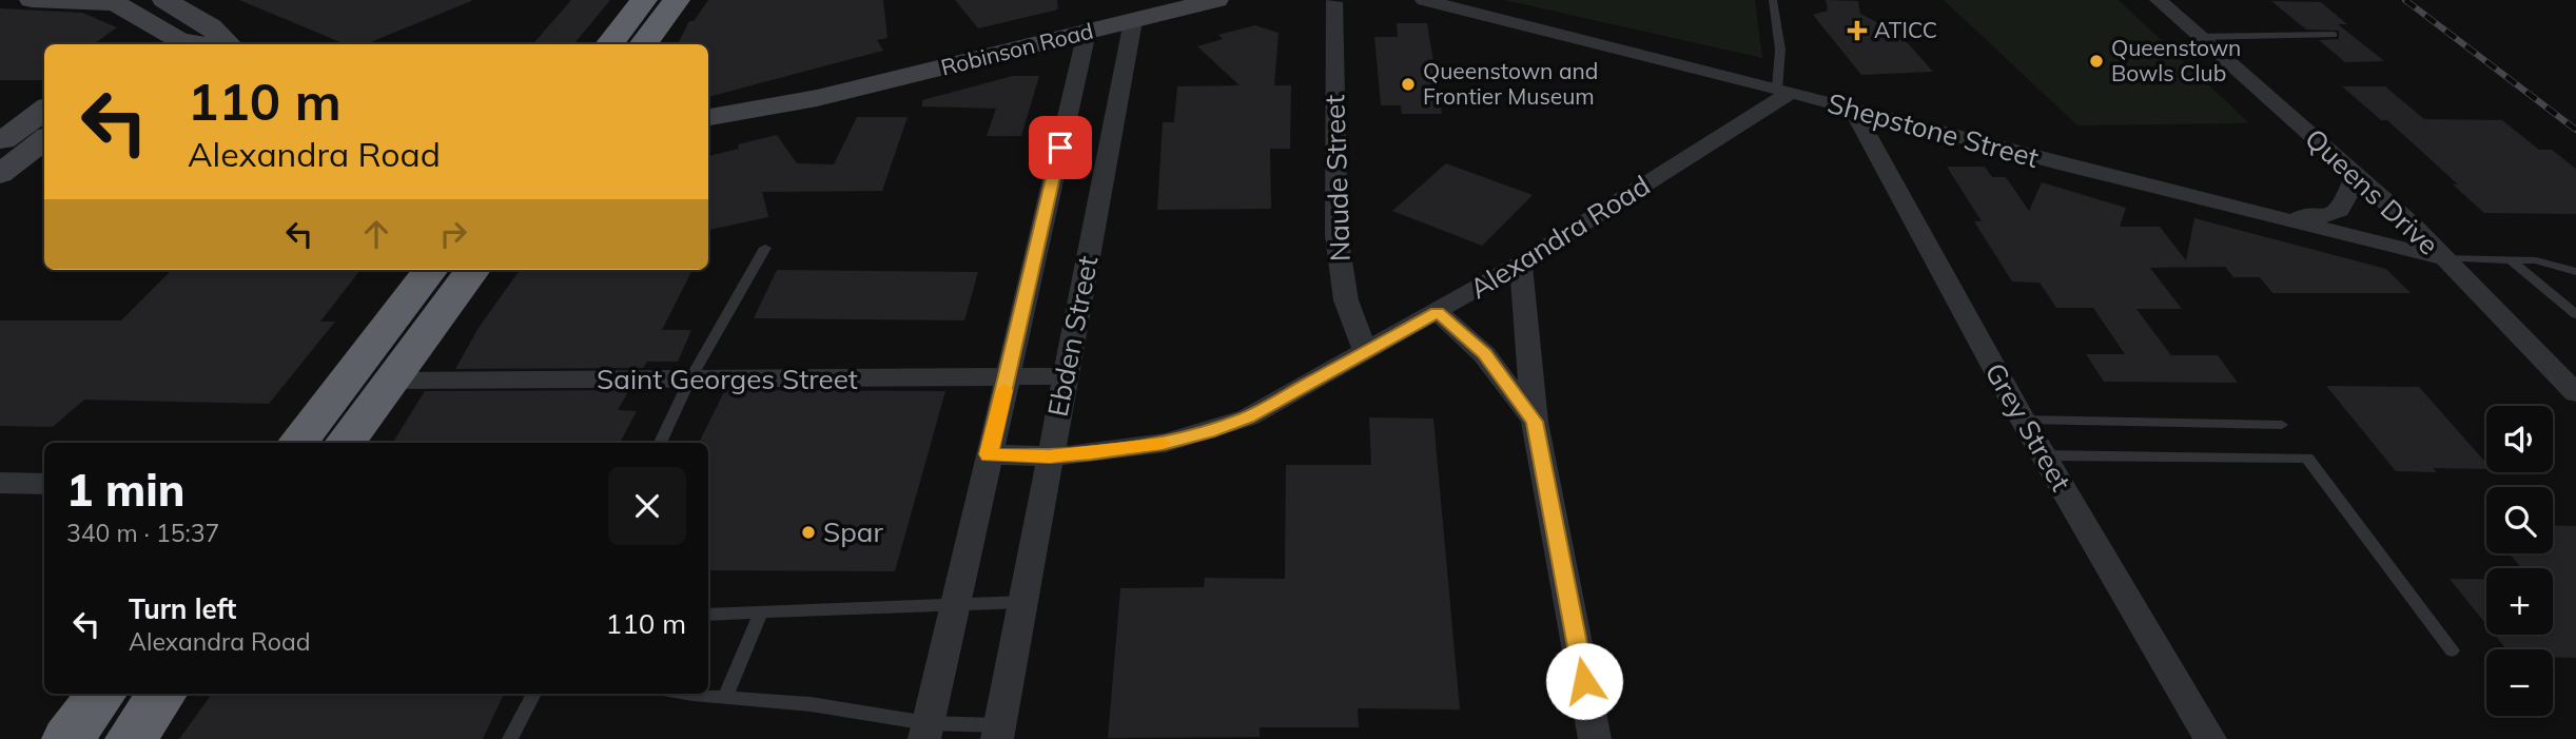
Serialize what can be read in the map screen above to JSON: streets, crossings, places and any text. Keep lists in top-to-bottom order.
{
  "streets": {
    "street": [
      "Robinson Road",
      "Shepstone Street",
      "Naude Street",
      "Queens Drive",
      "Alexandra Road",
      "Ebden Street",
      "Saint Georges Street",
      "Grey Street"
    ]
  },
  "crossings": [
    ["Robinson Road", "Ebden Street"],
    ["Shepstone Street", "Queens Drive"],
    ["Shepstone Street", "Alexandra Road"],
    ["Shepstone Street", "Grey Street"],
    ["Naude Street", "Alexandra Road"],
    ["Alexandra Road", "Ebden Street"],
    ["Ebden Street", "Saint Georges Street"]
  ],
  "places": {
    "health": ["ATICC"],
    "other": ["Queenstown Bowls Club", "Queenstown and Frontier Museum", "Spar"]
  },
  "page": {
    "turn": ["110 m", "Alexandra Road"],
    "map_buttons": ["+", "−"],
    "heading": ["1 min", "340 m · 15:37"],
    "list": [
      {
        "name": "Turn left",
        "note": "Alexandra Road",
        "value": "110 m"
      }
    ]
  }
}
